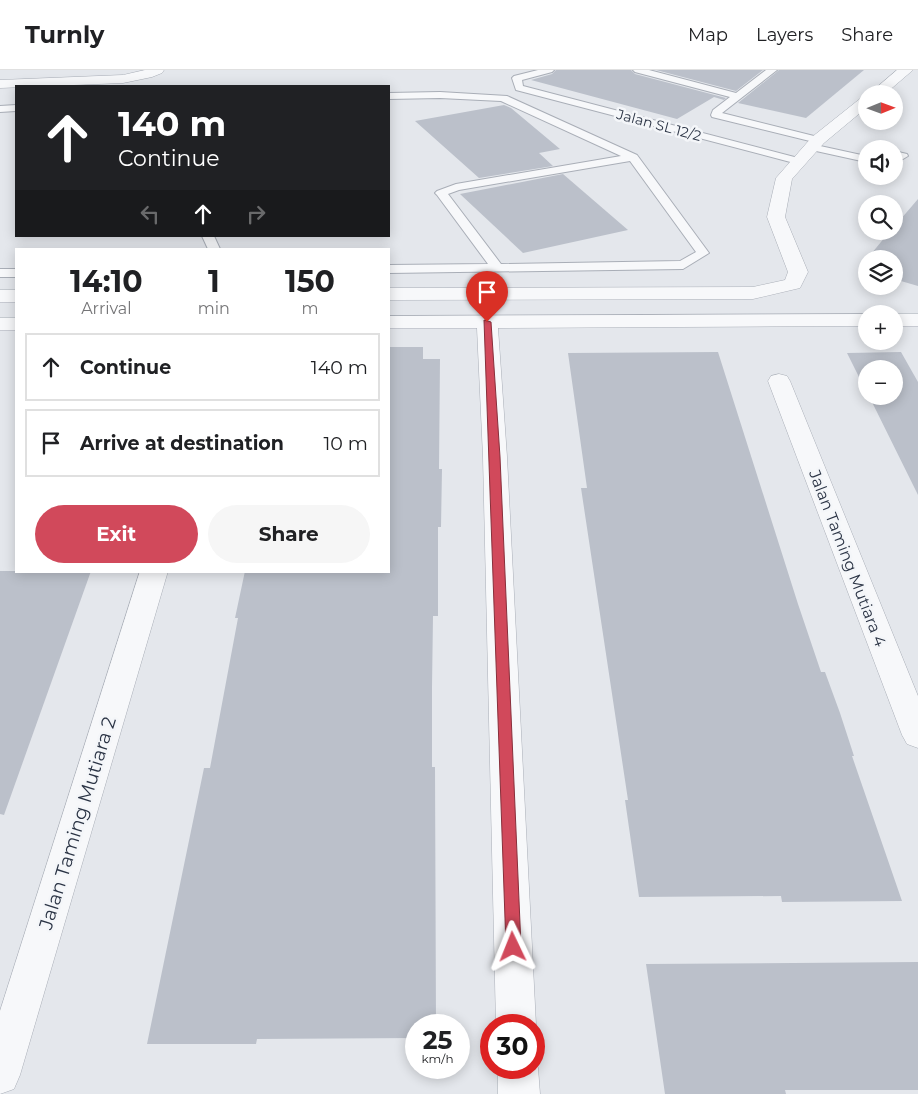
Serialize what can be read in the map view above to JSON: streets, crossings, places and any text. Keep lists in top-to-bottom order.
{
  "streets": {
    "street": ["Jalan Taming Mutiara 4", "Jalan Taming Mutiara 2"],
    "lane": ["Jalan SL 12/2"]
  },
  "north": "right",
  "page": {
    "header": "Turnly",
    "nav": ["Map", "Layers", "Share"],
    "map_buttons": ["+", "−"],
    "turn": ["140 m", "Continue"],
    "eta": [
      "14:10",
      "Arrival",
      "1",
      "min",
      "150",
      "m"
    ],
    "list": [
      {
        "name": "Continue",
        "value": "140 m"
      },
      {
        "name": "Arrive at destination",
        "value": "10 m"
      }
    ],
    "buttons": ["Exit", "Share"],
    "speed": "25 km/h",
    "limit": "30"
  }
}
